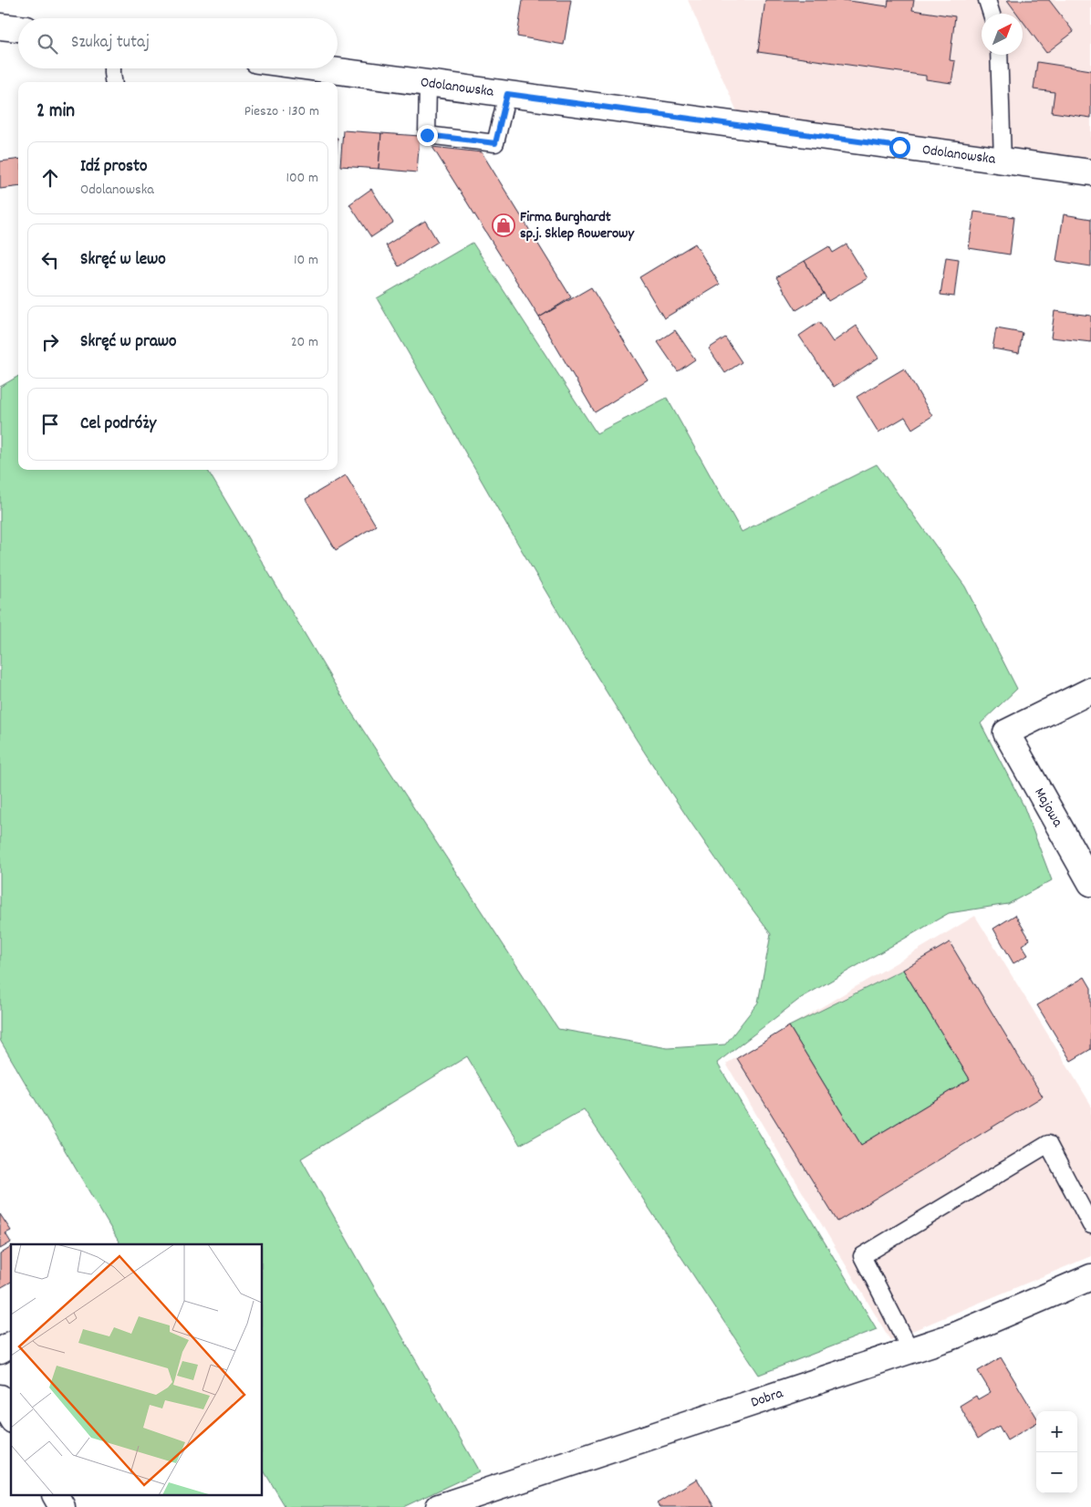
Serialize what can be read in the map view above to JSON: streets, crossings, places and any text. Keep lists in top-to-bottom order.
{
  "streets": {
    "street": ["Odolanowska", "Majowa", "Dobra"]
  },
  "places": {
    "shop": ["Firma Burghardt sp.j. Sklep Rowerowy"]
  },
  "north": "top right",
  "page": {
    "search": "Szukaj tutaj",
    "heading": ["2 min", "Pieszo · 130 m"],
    "list": [
      ["Idź prosto", "Odolanowska", "100 m"],
      ["Skręć w lewo", "10 m"],
      ["Skręć w prawo", "20 m"],
      "Cel podróży"
    ],
    "map_buttons": ["+", "−"]
  }
}
